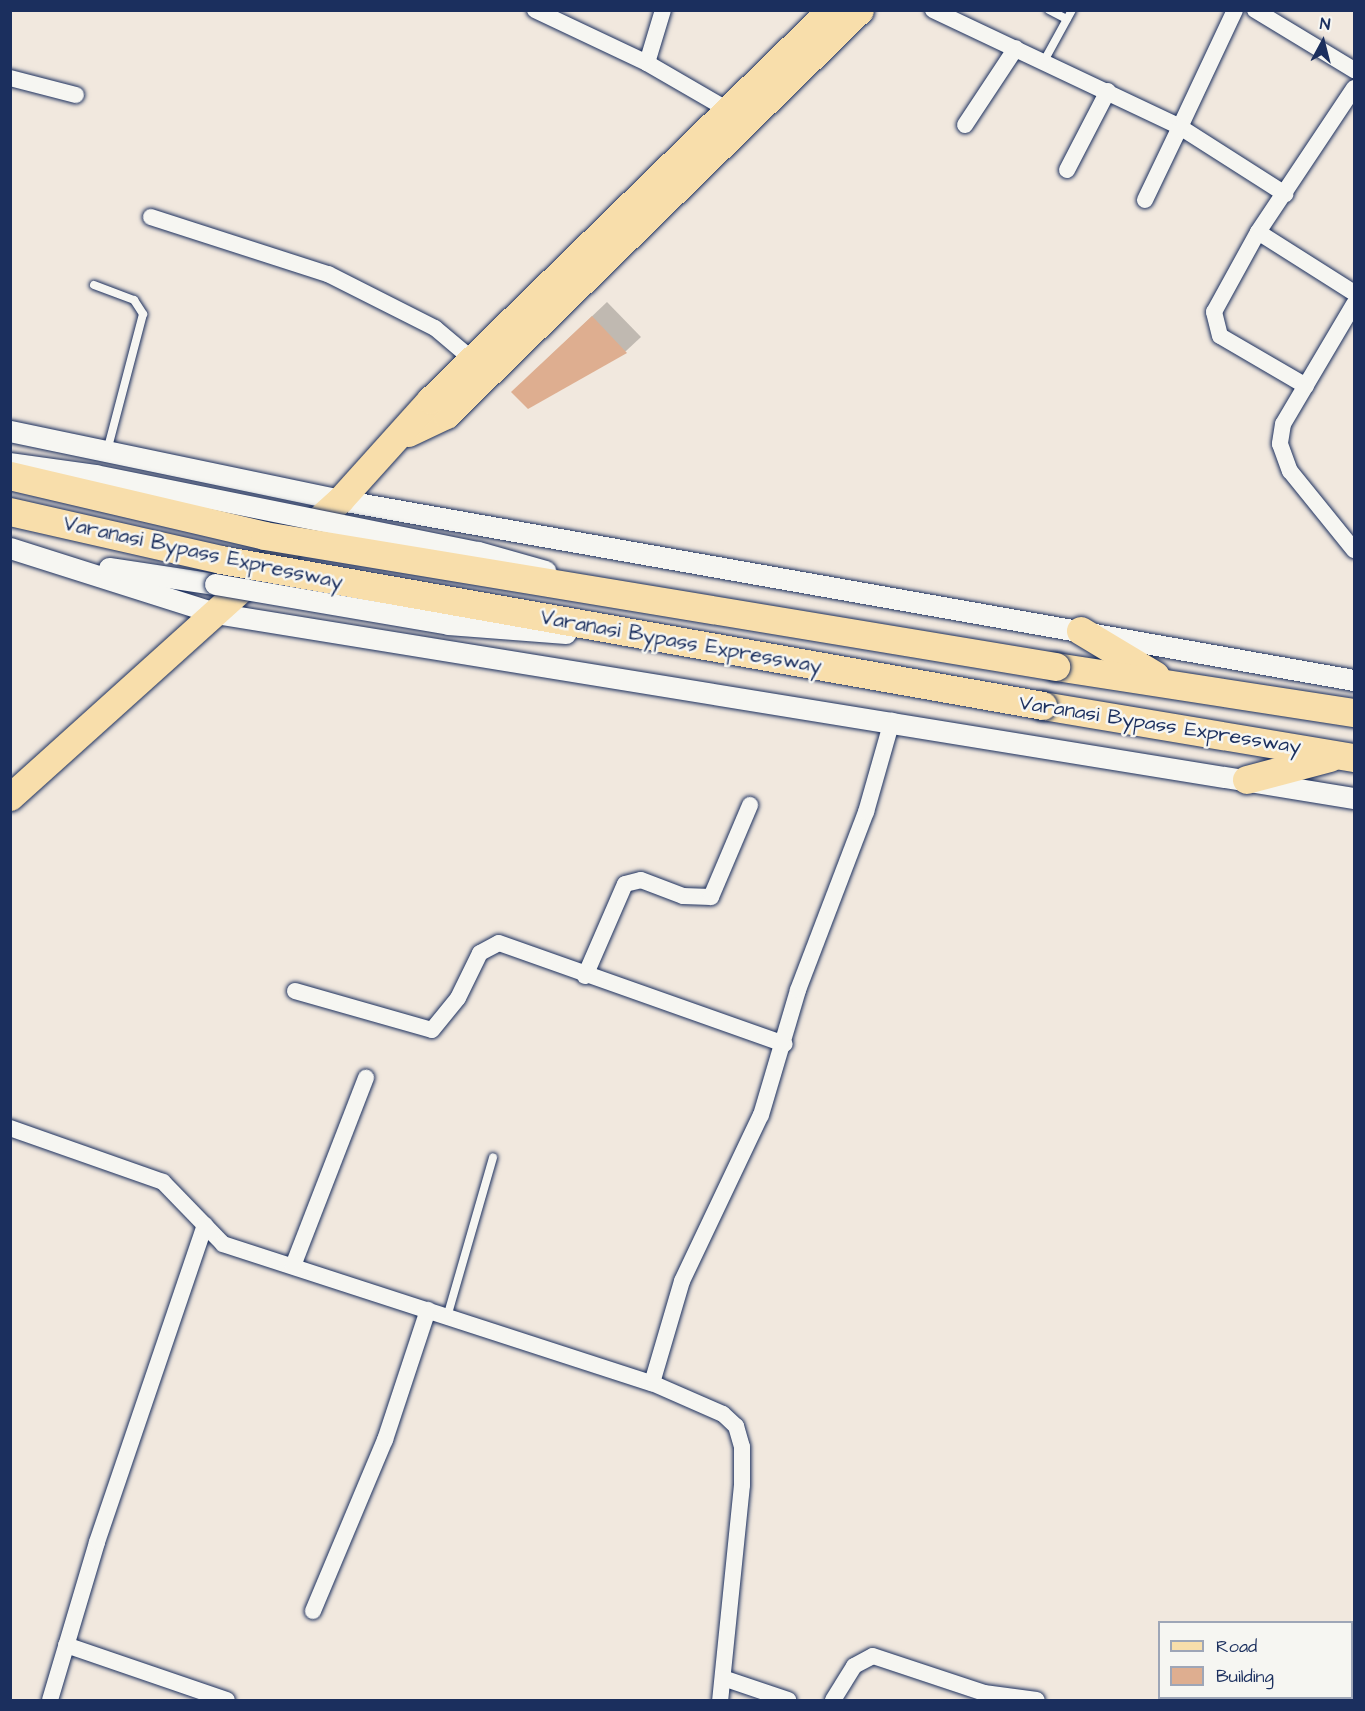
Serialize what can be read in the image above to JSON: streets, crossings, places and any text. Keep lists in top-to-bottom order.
{
  "streets": {
    "highway": ["Varanasi Bypass Expressway"]
  },
  "legend": ["Road", "Building"],
  "north": "top"
}
